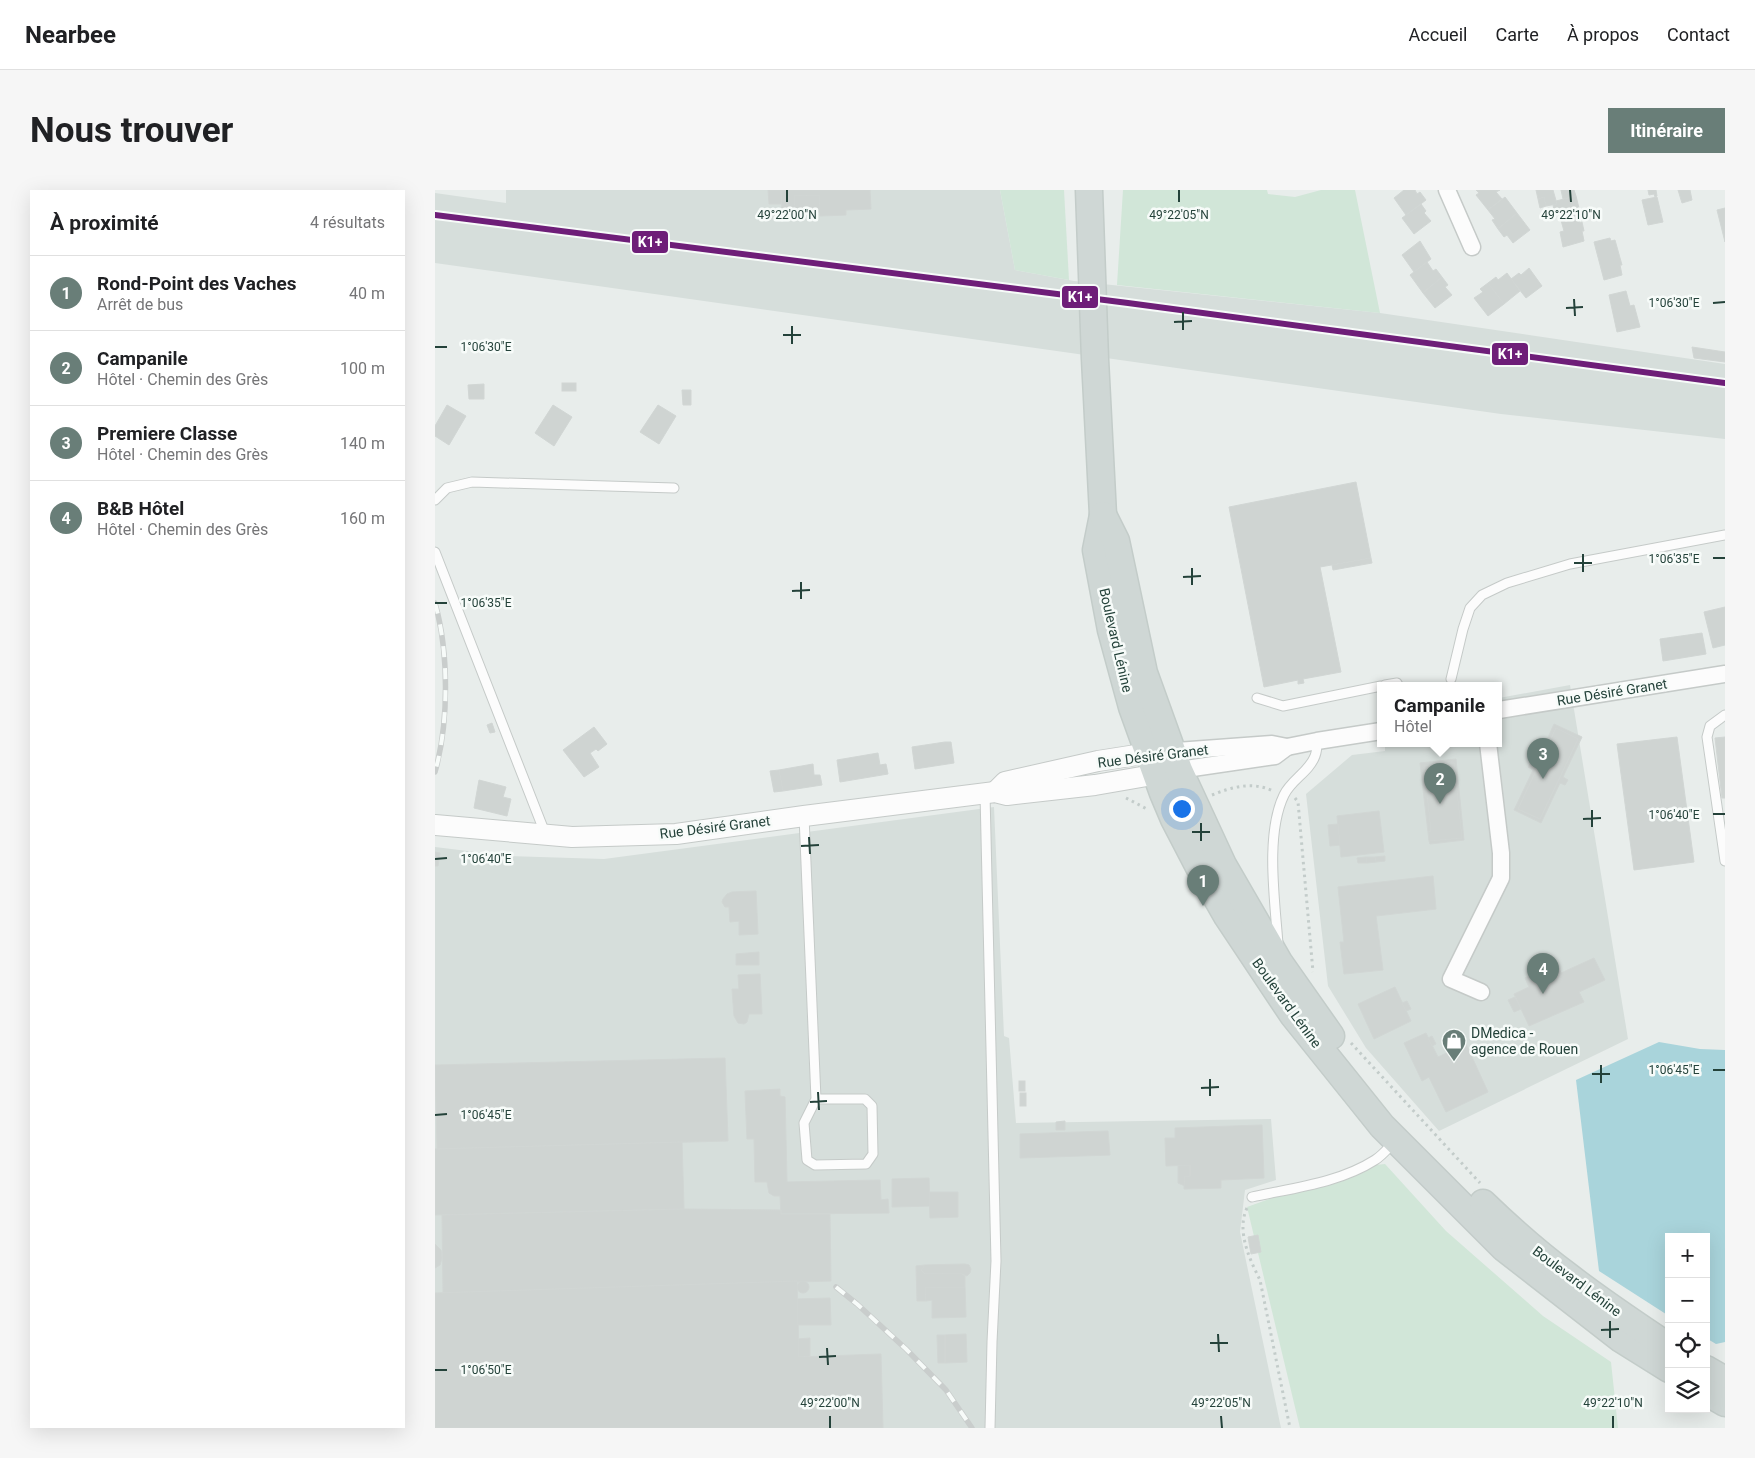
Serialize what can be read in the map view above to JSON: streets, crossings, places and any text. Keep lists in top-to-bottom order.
{
  "streets": {
    "main road": ["Boulevard Lénine"],
    "street": ["Rue Désiré Granet"]
  },
  "crossings": [
    ["Boulevard Lénine", "Rue Désiré Granet"]
  ],
  "places": {
    "shop": ["DMedica - agence de Rouen"]
  },
  "lines": ["transit line K1+"],
  "page": {
    "header": "Nearbee",
    "nav": [
      "Accueil",
      "Carte",
      "À propos",
      "Contact"
    ],
    "buttons": "Itinéraire",
    "title": "Nous trouver",
    "heading": ["À proximité", "4 résultats"],
    "list": [
      {
        "mark": "1",
        "name": "Rond-Point des Vaches",
        "note": "Arrêt de bus",
        "value": "40 m"
      },
      {
        "mark": "2",
        "name": "Campanile",
        "note": "Hôtel · Chemin des Grès",
        "value": "100 m"
      },
      {
        "mark": "3",
        "name": "Premiere Classe",
        "note": "Hôtel · Chemin des Grès",
        "value": "140 m"
      },
      {
        "mark": "4",
        "name": "B&B Hôtel",
        "note": "Hôtel · Chemin des Grès",
        "value": "160 m"
      }
    ],
    "popup": ["Campanile", "Hôtel"],
    "pins": [
      "3",
      "2",
      "1",
      "4"
    ],
    "map_buttons": ["+", "−"]
  },
  "coordinates": [
    "49°22'00\"N",
    "49°22'05\"N",
    "49°22'10\"N",
    "1°06'30\"E",
    "1°06'35\"E",
    "1°06'40\"E",
    "1°06'45\"E",
    "1°06'50\"E"
  ]
}
